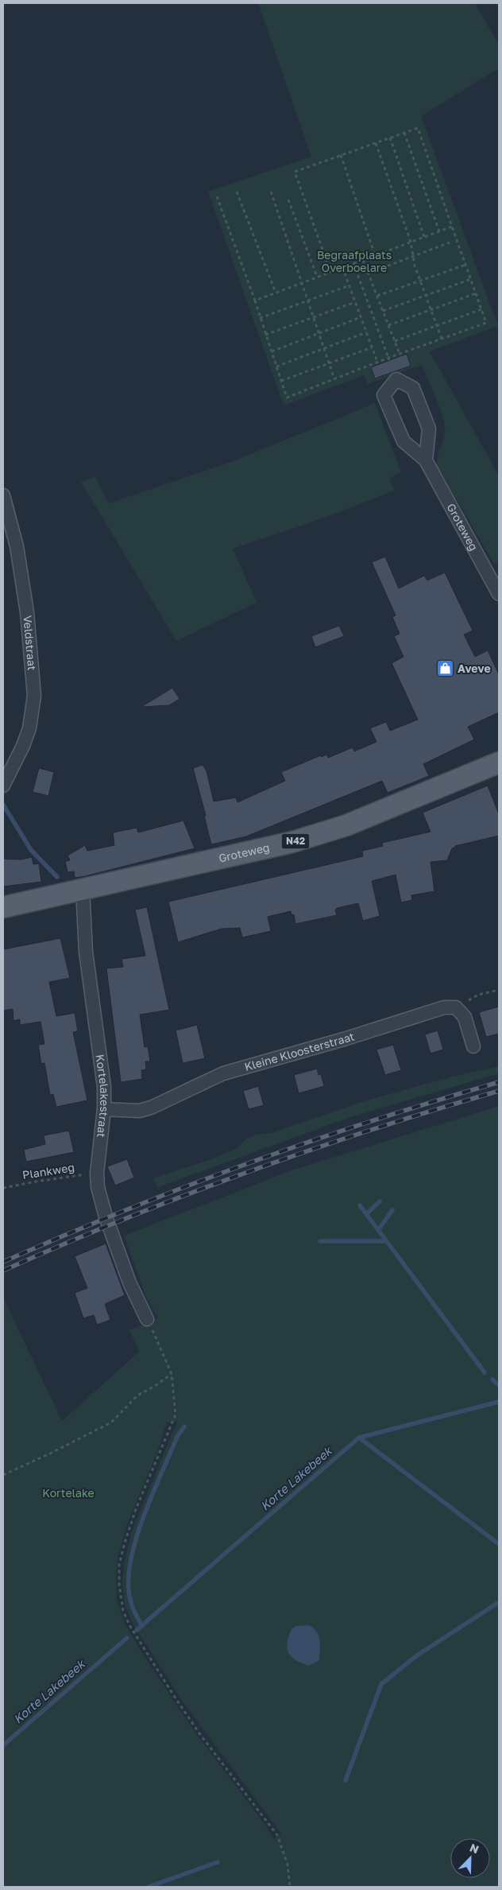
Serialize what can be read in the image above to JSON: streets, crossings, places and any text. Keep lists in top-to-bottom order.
{
  "streets": {
    "main road": ["Groteweg", "N42"],
    "street": ["Veldstraat", "Kleine Kloosterstraat", "Kortelakestraat"],
    "path": ["Plankweg"]
  },
  "crossings": [
    ["Groteweg", "Kortelakestraat"],
    ["Kleine Kloosterstraat", "Kortelakestraat"],
    ["Kortelakestraat", "Plankweg"]
  ],
  "water": ["Korte Lakebeek"],
  "parks": ["Begraafplaats Overboelare", "Kortelake"],
  "places": {
    "shop": ["Aveve"]
  },
  "north": "top right"
}
